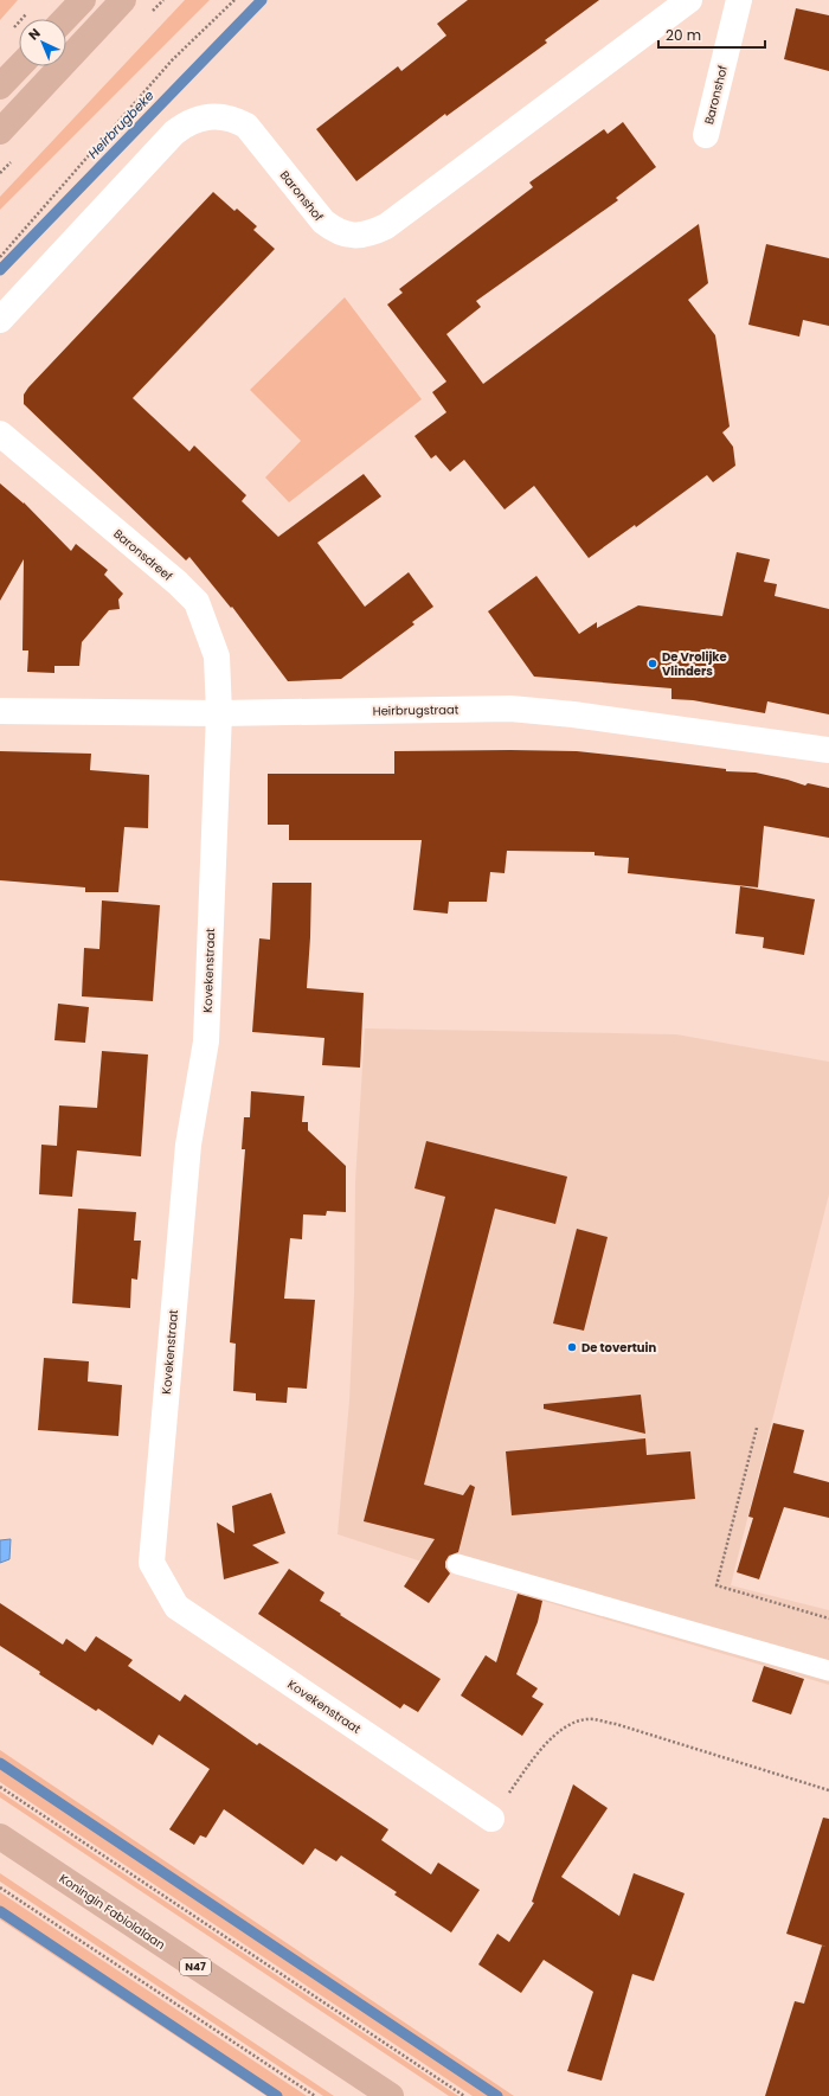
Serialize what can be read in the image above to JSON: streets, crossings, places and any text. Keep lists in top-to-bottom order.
{
  "streets": {
    "main road": ["Koningin Fabiolalaan", "N47"],
    "street": [
      "Baronshof",
      "Baronsdreef",
      "Heirbrugstraat",
      "Kovekenstraat"
    ]
  },
  "crossings": [
    ["Baronsdreef", "Heirbrugstraat"],
    ["Baronsdreef", "Kovekenstraat"],
    ["Heirbrugstraat", "Kovekenstraat"]
  ],
  "water": ["Heirbrugbeke"],
  "places": ["De Vrolijke Vlinders", "De tovertuin"],
  "scale_bar": "20 m",
  "north": "top left"
}
